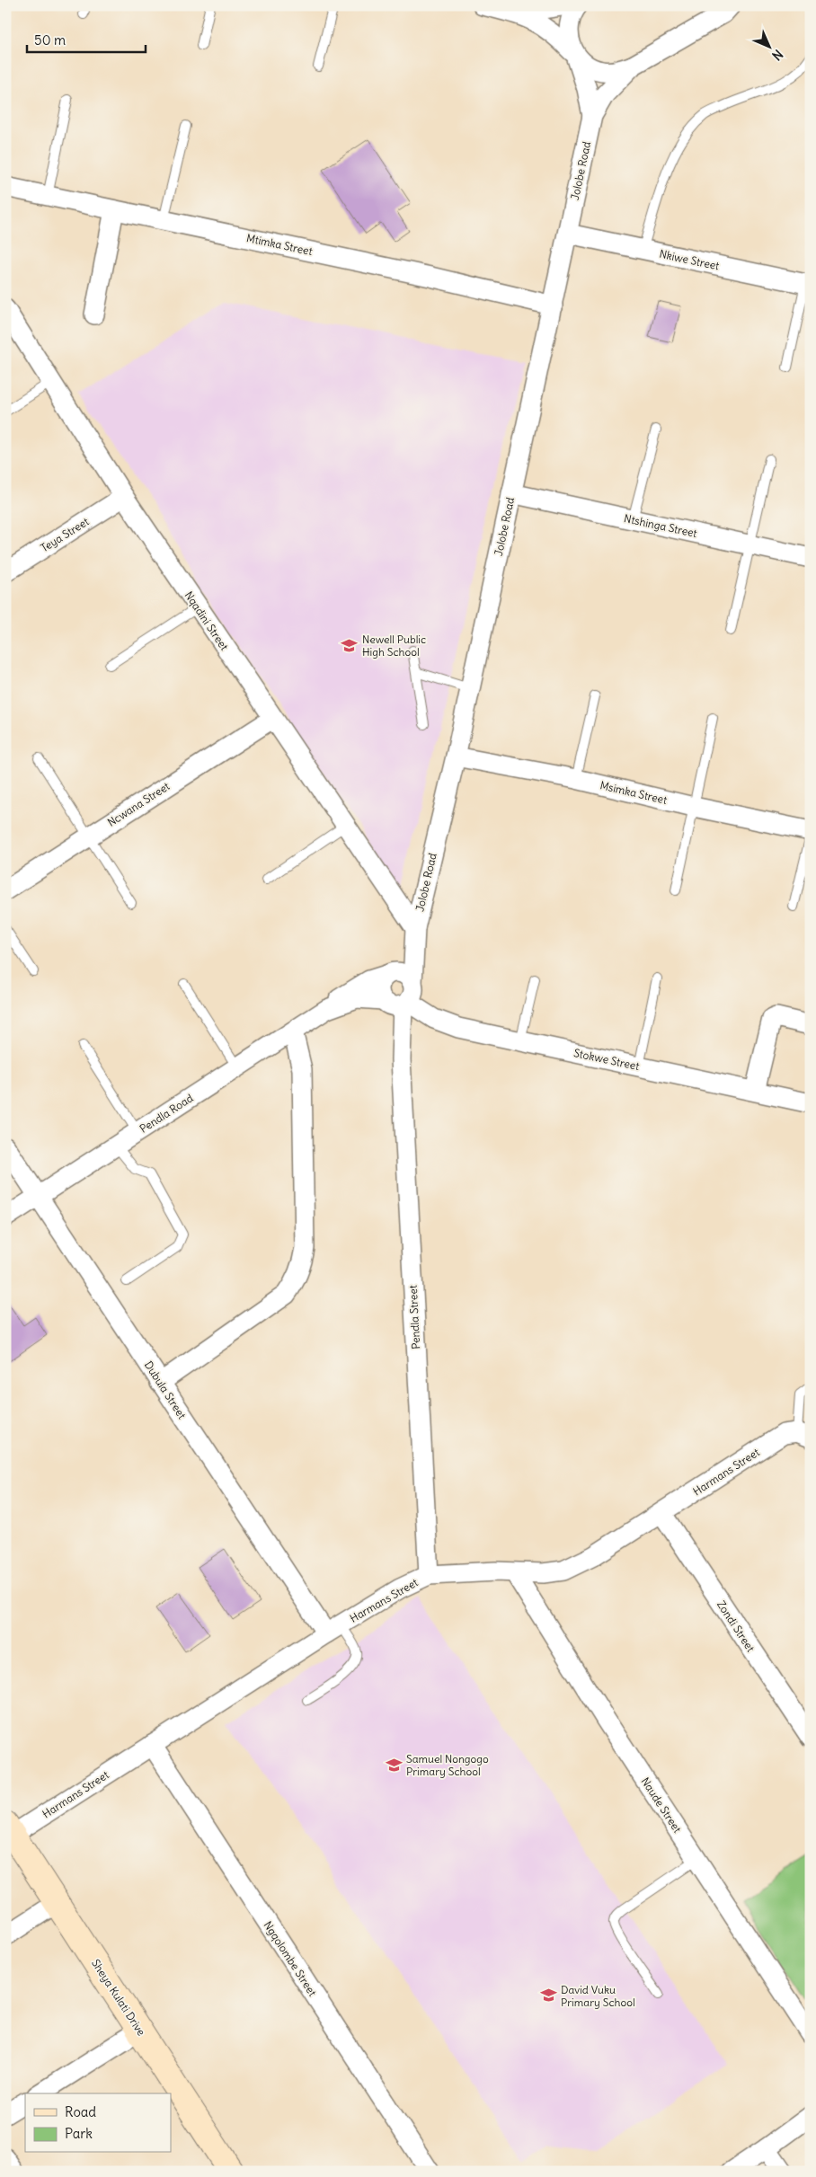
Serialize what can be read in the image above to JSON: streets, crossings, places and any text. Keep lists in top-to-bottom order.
{
  "streets": {
    "street": [
      "Jolobe Road",
      "Mtimka Street",
      "Nkiwe Street",
      "Ntshinga Street",
      "Teya Street",
      "Nqadini Street",
      "Msimka Street",
      "Ncwana Street",
      "Stokwe Street",
      "Pendla Road",
      "Pendla Street",
      "Dubula Street",
      "Harmans Street",
      "Zondi Street",
      "Naude Street",
      "Ngqolombe Street",
      "Sheya Kulati Drive"
    ]
  },
  "crossings": [
    ["Jolobe Road", "Mtimka Street"],
    ["Jolobe Road", "Nkiwe Street"],
    ["Jolobe Road", "Ntshinga Street"],
    ["Jolobe Road", "Nqadini Street"],
    ["Jolobe Road", "Msimka Street"],
    ["Jolobe Road", "Stokwe Street"],
    ["Jolobe Road", "Pendla Road"],
    ["Jolobe Road", "Pendla Street"],
    ["Teya Street", "Nqadini Street"],
    ["Nqadini Street", "Ncwana Street"],
    ["Stokwe Street", "Pendla Road"],
    ["Stokwe Street", "Pendla Street"],
    ["Pendla Road", "Pendla Street"],
    ["Pendla Road", "Dubula Street"],
    ["Pendla Street", "Harmans Street"],
    ["Dubula Street", "Harmans Street"],
    ["Harmans Street", "Zondi Street"],
    ["Harmans Street", "Naude Street"],
    ["Harmans Street", "Ngqolombe Street"],
    ["Harmans Street", "Sheya Kulati Drive"]
  ],
  "places": {
    "school or university": ["Newell Public High School", "Samuel Nongogo Primary School", "David Vuku Primary School"]
  },
  "legend": ["Road", "Park"],
  "scale_bar": "50 m",
  "north": "bottom right"
}
